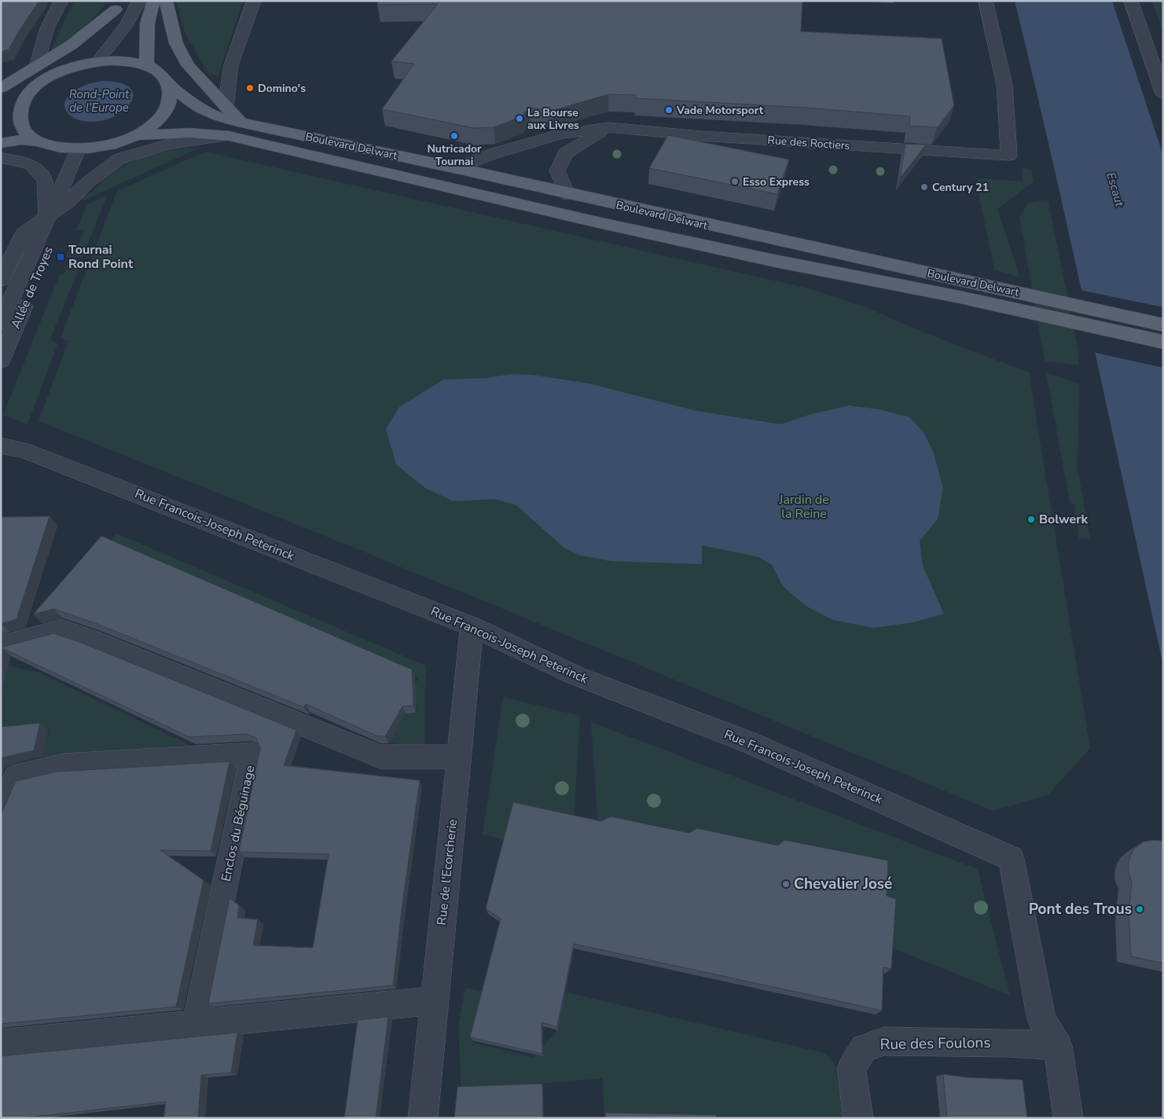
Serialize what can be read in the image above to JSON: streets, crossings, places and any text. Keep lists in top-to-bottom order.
{
  "streets": {
    "main road": ["Boulevard Delwart"],
    "street": [
      "Rue des Roctiers",
      "Allée de Troyes",
      "Rue Francois-Joseph Peterinck",
      "Enclos du Béguinage",
      "Rue de l'Ecorcherie",
      "Rue des Foulons"
    ]
  },
  "crossings": [
    ["Rue des Roctiers", "Boulevard Delwart"],
    ["Boulevard Delwart", "Allée de Troyes"],
    ["Rue Francois-Joseph Peterinck", "Rue de l'Ecorcherie"],
    ["Rue Francois-Joseph Peterinck", "Rue des Foulons"]
  ],
  "water": ["Rond-Point de l'Europe", "Escaut"],
  "parks": ["Jardin de la Reine"],
  "places": {
    "other": [
      "Domino's",
      "Vade Motorsport",
      "La Bourse aux Livres",
      "Nutricador Tournai",
      "Esso Express",
      "Century 21",
      "Bolwerk",
      "Chevalier José",
      "Pont des Trous"
    ],
    "transit": ["Tournai Rond Point"]
  }
}
